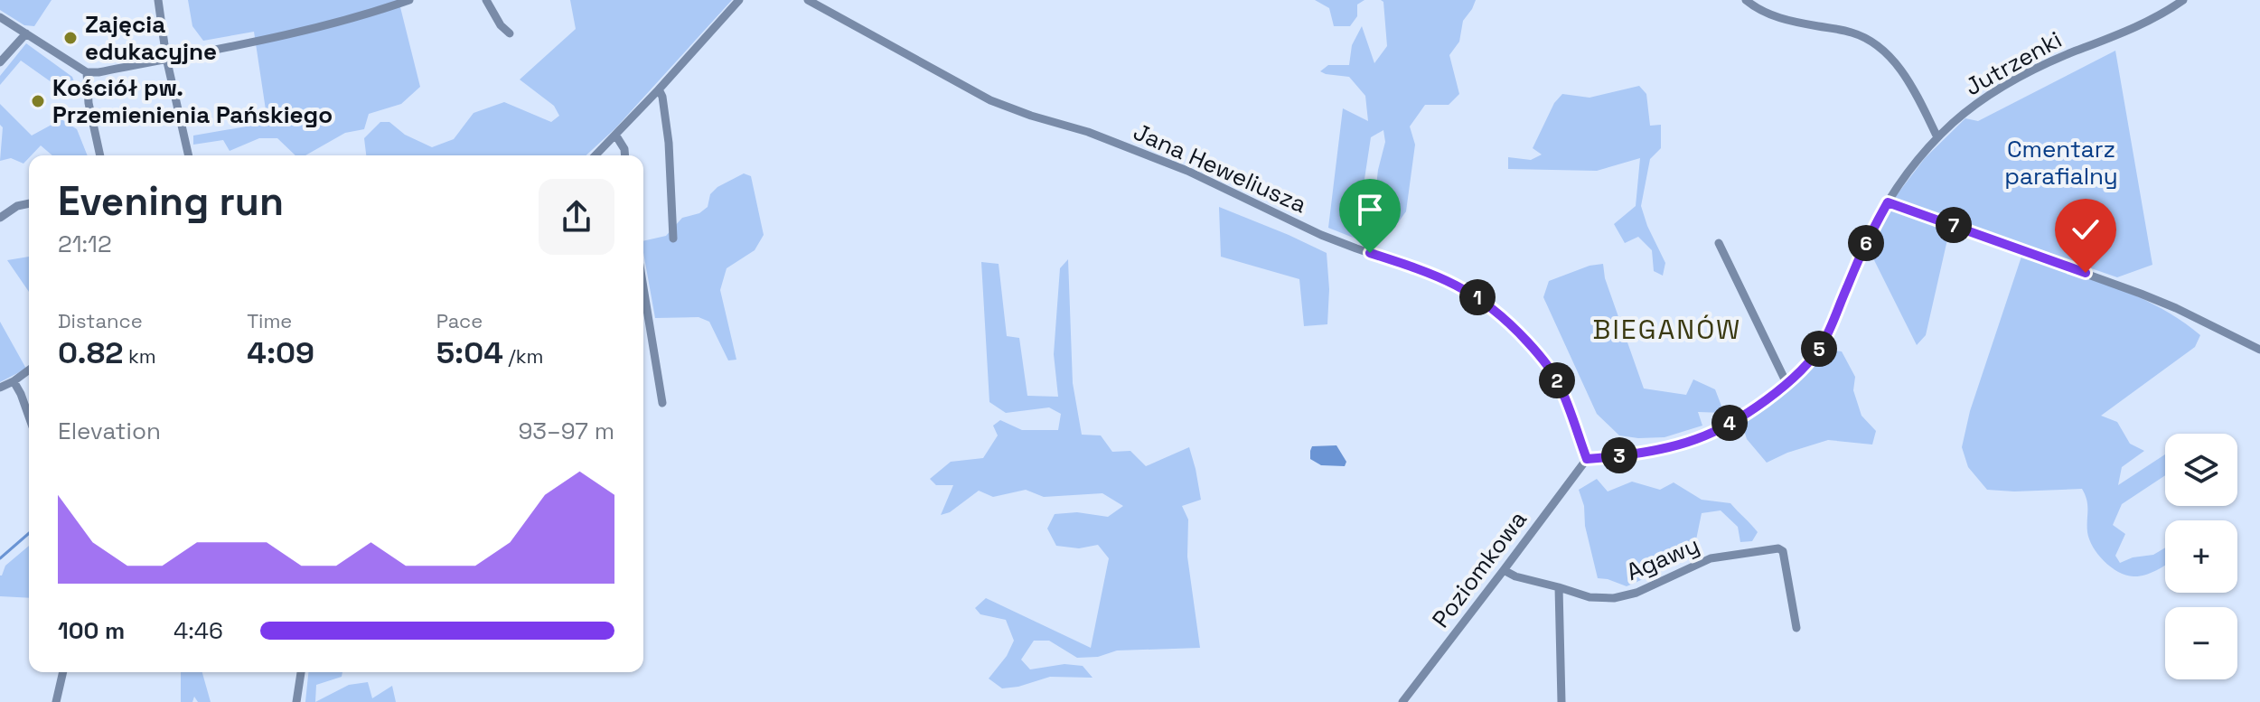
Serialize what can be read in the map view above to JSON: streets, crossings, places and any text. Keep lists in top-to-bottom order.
{
  "streets": {
    "street": [
      "Jutrzenki",
      "Jana Heweliusza",
      "Agawy",
      "Poziomkowa"
    ]
  },
  "crossings": [
    ["Jutrzenki", "Jana Heweliusza"],
    ["Jutrzenki", "Poziomkowa"],
    ["Jana Heweliusza", "Poziomkowa"],
    ["Agawy", "Poziomkowa"]
  ],
  "districts": ["BIEGANÓW"],
  "parks": ["Cmentarz parafialny"],
  "places": ["Zajęcia edukacyjne", "Kościół pw. Przemienienia Pańskiego"],
  "page": {
    "heading": ["Evening run", "21:12"],
    "pins": [
      "7",
      "6",
      "1",
      "5",
      "2",
      "4",
      "3"
    ],
    "stats": [
      ["Distance", "0.82 km"],
      ["Time", "4:09"],
      ["Pace", "5:04 /km"]
    ],
    "chart": ["Elevation", "93–97 m"],
    "map_buttons": ["+", "−"],
    "list": [
      {
        "name": "100 m",
        "note": "4:46"
      }
    ]
  }
}
